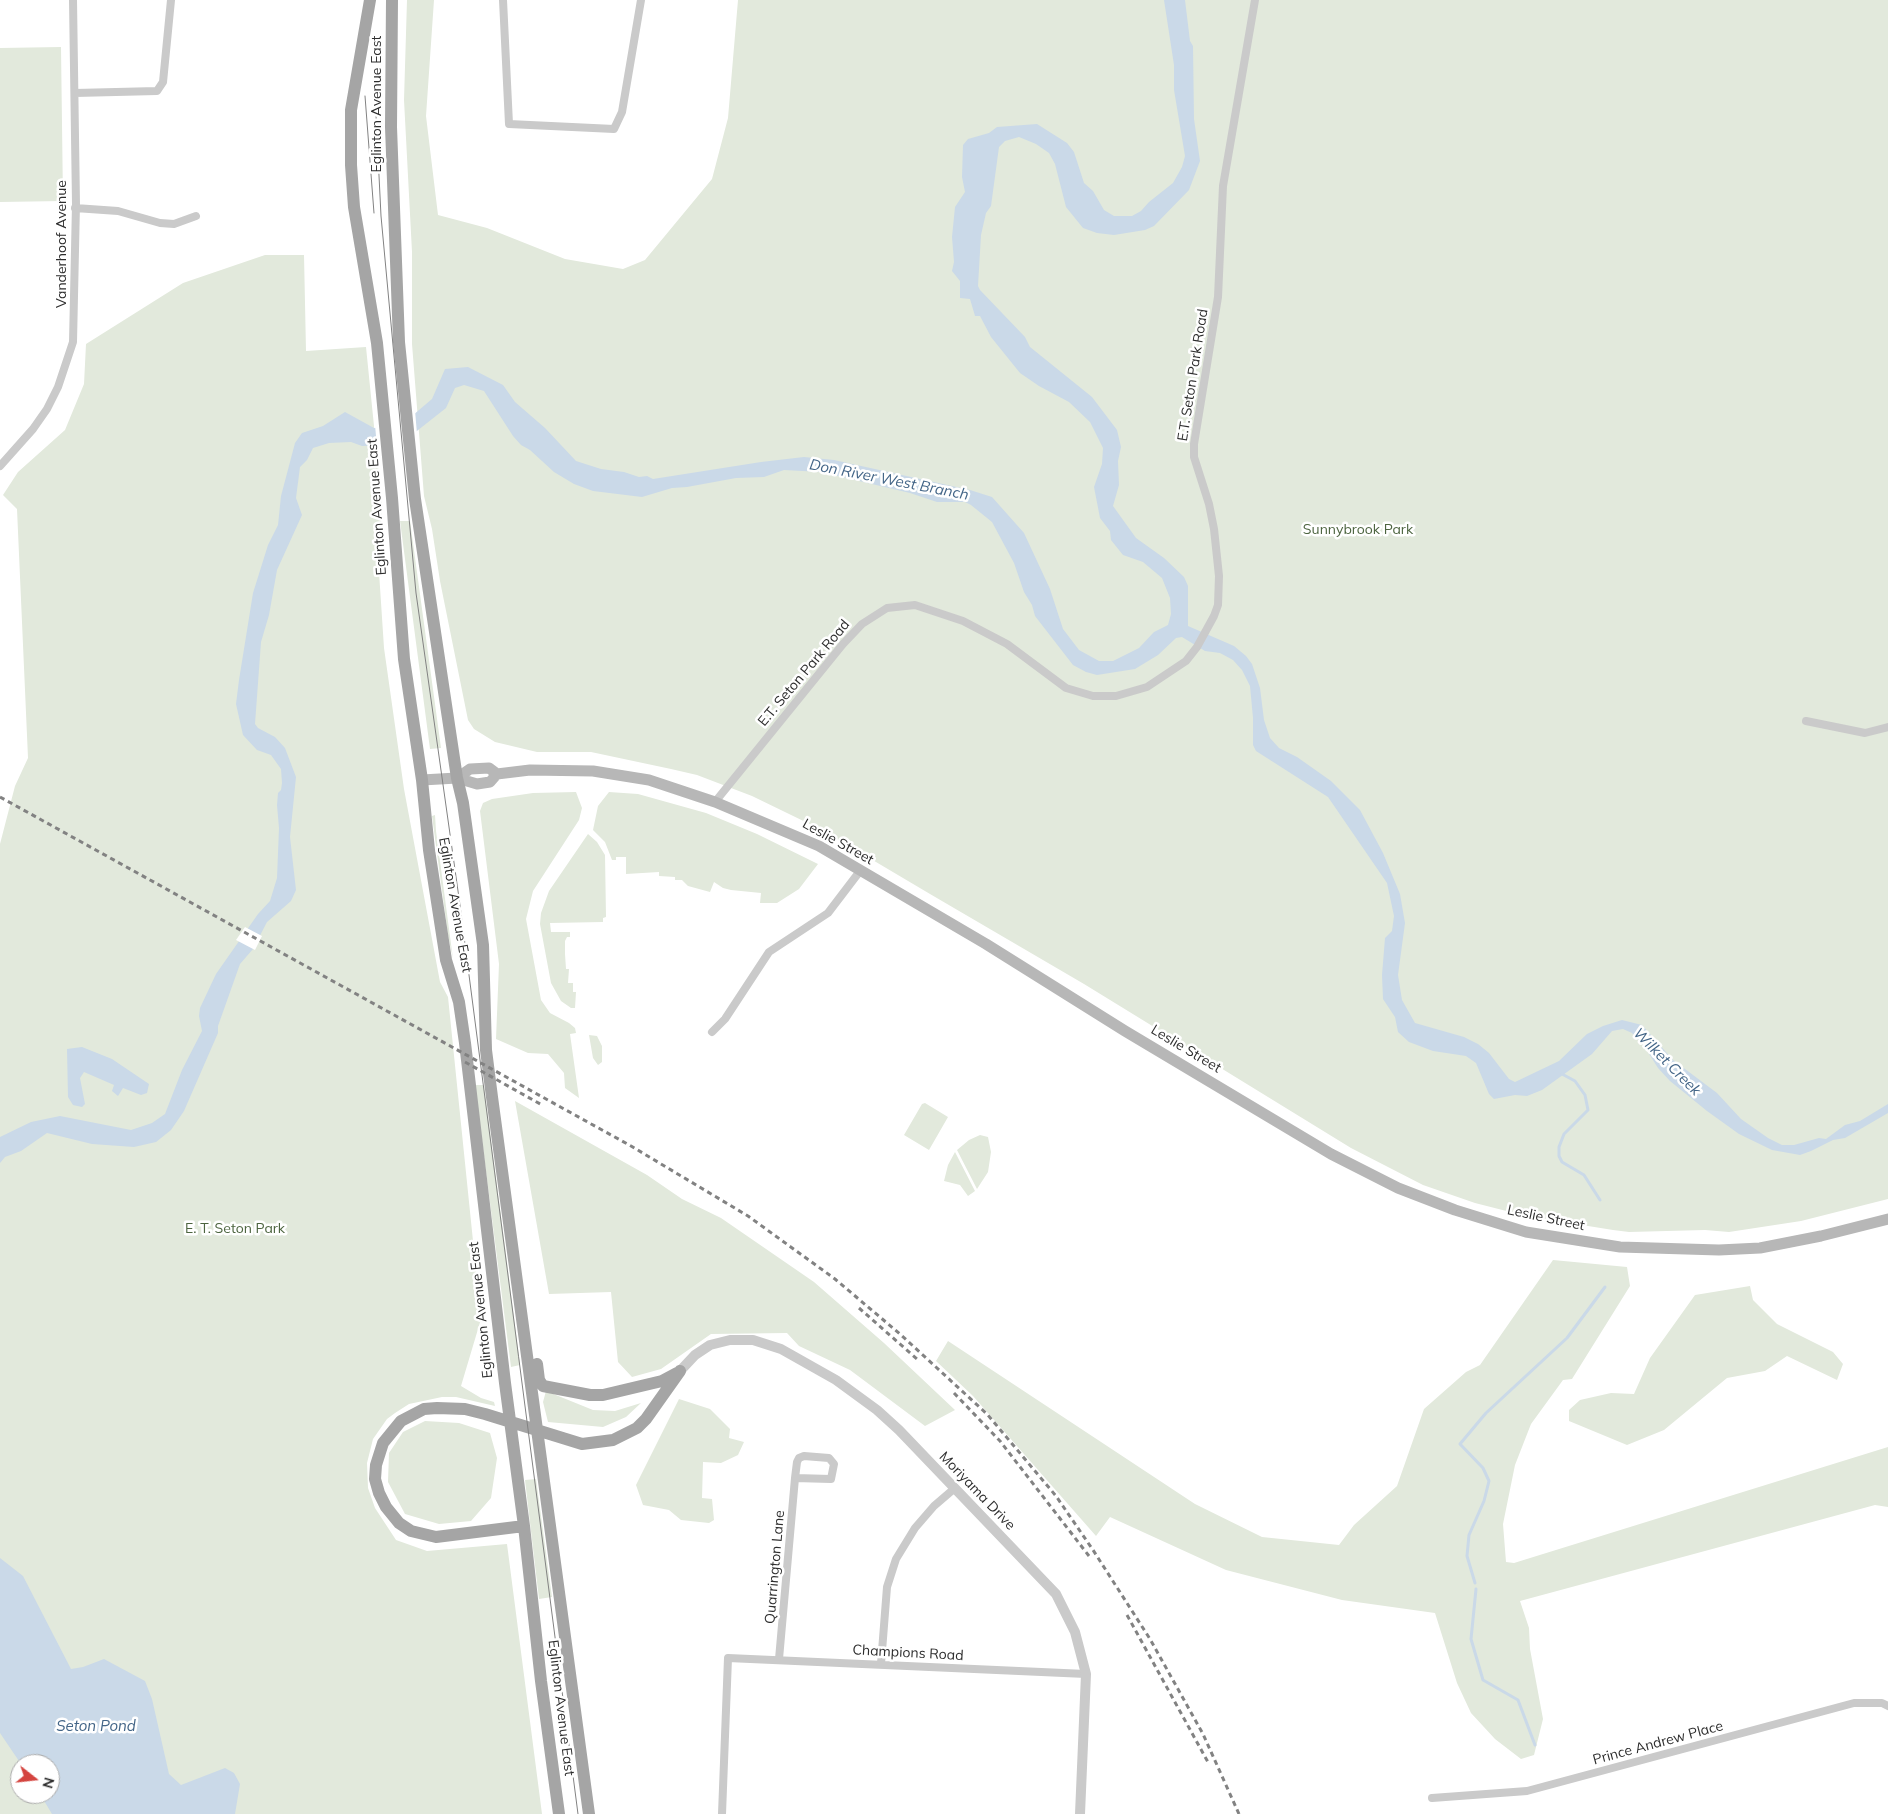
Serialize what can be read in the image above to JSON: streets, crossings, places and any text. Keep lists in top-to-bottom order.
{
  "streets": {
    "main road": ["Eglinton Avenue East", "Leslie Street"],
    "street": [
      "Vanderhoof Avenue",
      "E.T. Seton Park Road",
      "Moriyama Drive",
      "Quarrington Lane",
      "Champions Road",
      "Prince Andrew Place"
    ]
  },
  "crossings": [
    ["Eglinton Avenue East", "Leslie Street"],
    ["E.T. Seton Park Road", "Leslie Street"],
    ["Moriyama Drive", "Champions Road"],
    ["Quarrington Lane", "Champions Road"]
  ],
  "water": ["Don River West Branch", "Wilket Creek", "Seton Pond"],
  "parks": ["Sunnybrook Park", "E. T. Seton Park"],
  "north": "right"
}
